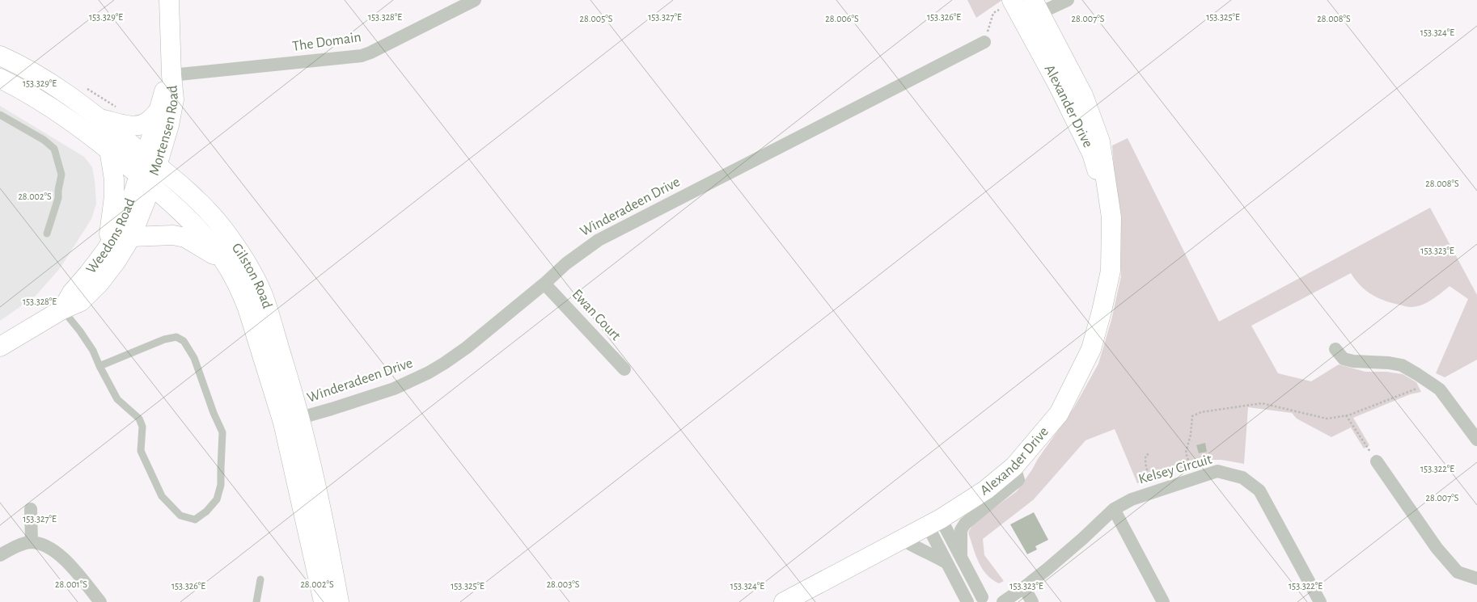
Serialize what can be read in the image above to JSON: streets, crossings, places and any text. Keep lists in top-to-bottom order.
{
  "streets": {
    "main road": [
      "Alexander Drive",
      "Mortensen Road",
      "Weedons Road",
      "Gilston Road"
    ],
    "street": [
      "The Domain",
      "Winderadeen Drive",
      "Ewan Court",
      "Kelsey Circuit"
    ]
  },
  "crossings": [
    ["The Domain", "Mortensen Road"],
    ["Mortensen Road", "Weedons Road"],
    ["Mortensen Road", "Gilston Road"],
    ["Winderadeen Drive", "Gilston Road"],
    ["Winderadeen Drive", "Ewan Court"],
    ["Weedons Road", "Gilston Road"]
  ],
  "coordinates": [
    "153.329°E",
    "153.328°E",
    "153.327°E",
    "153.326°E",
    "153.325°E",
    "28.005°S",
    "28.006°S",
    "28.007°S",
    "28.008°S",
    "153.324°E",
    "28.002°S",
    "153.323°E",
    "153.322°E",
    "28.001°S",
    "28.003°S"
  ]
}
